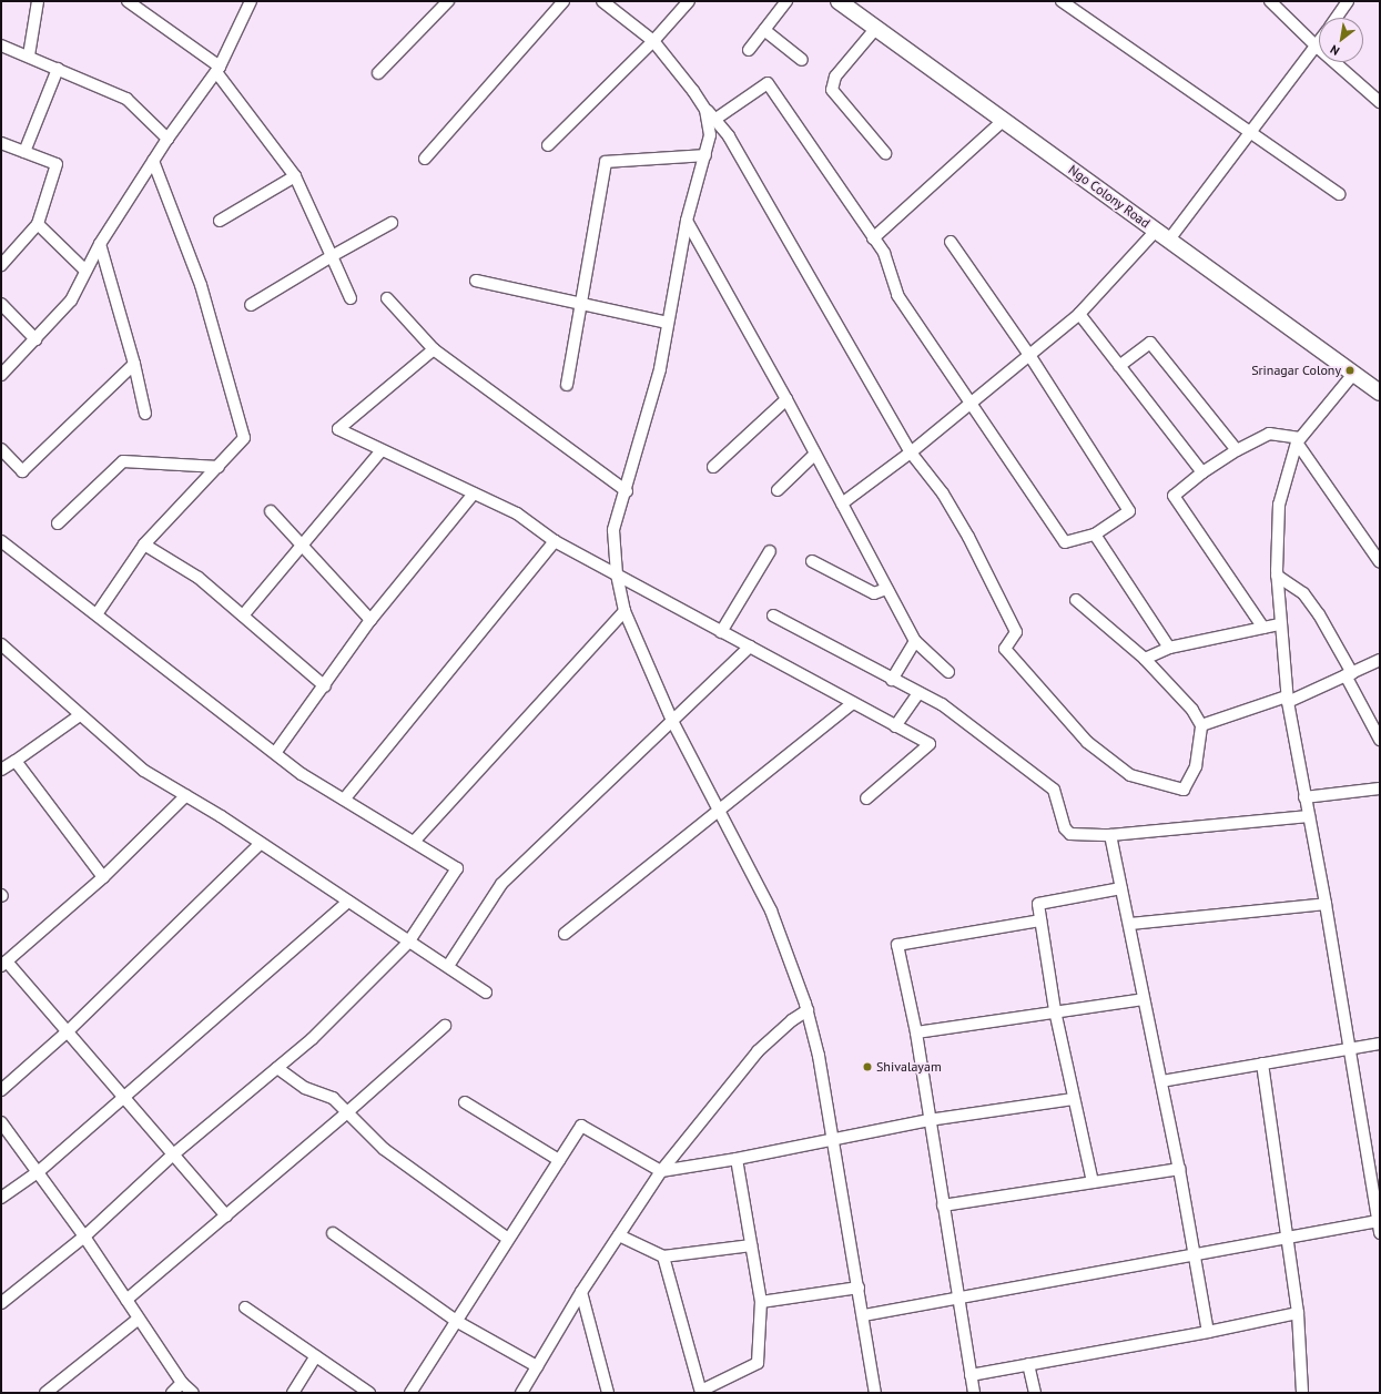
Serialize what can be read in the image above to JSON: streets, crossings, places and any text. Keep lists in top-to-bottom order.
{
  "streets": {
    "street": ["Ngo Colony Road"]
  },
  "places": ["Srinagar Colony", "Shivalayam"],
  "north": "bottom left"
}
